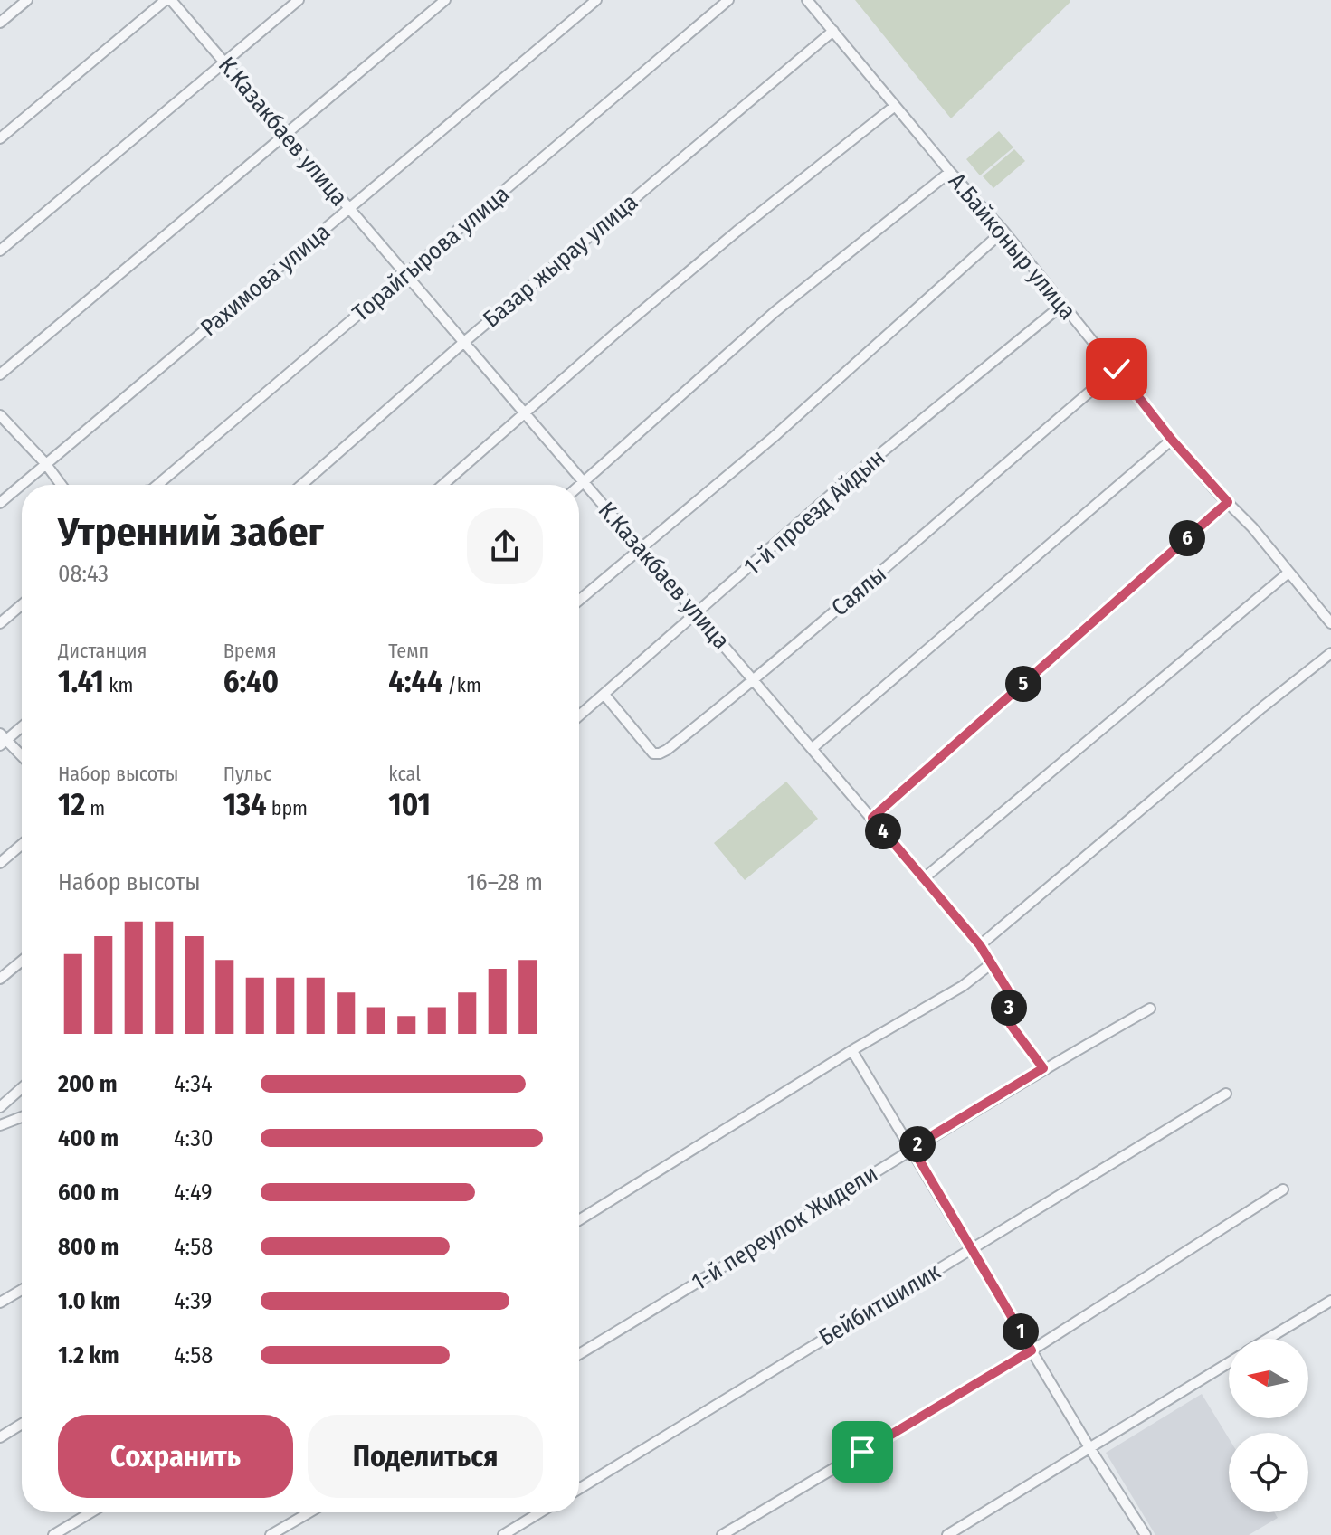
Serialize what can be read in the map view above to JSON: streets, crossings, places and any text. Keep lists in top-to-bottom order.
{
  "streets": {
    "street": [
      "К.Казакбаев улица",
      "А.Байконыр улица",
      "Торайгырова улица",
      "Базар жырау улица",
      "Рахимова улица",
      "1-й проезд Айдын",
      "Саялы",
      "1-й переулок Жидели",
      "Бейбитшилик"
    ]
  },
  "crossings": [
    ["К.Казакбаев улица", "Торайгырова улица"],
    ["К.Казакбаев улица", "Базар жырау улица"],
    ["К.Казакбаев улица", "Рахимова улица"],
    ["К.Казакбаев улица", "1-й проезд Айдын"],
    ["К.Казакбаев улица", "Саялы"],
    ["К.Казакбаев улица", "1-й переулок Жидели"],
    ["А.Байконыр улица", "Базар жырау улица"],
    ["А.Байконыр улица", "1-й проезд Айдын"],
    ["А.Байконыр улица", "Саялы"],
    ["1-й проезд Айдын", "Саялы"]
  ],
  "north": "left",
  "page": {
    "heading": ["Утренний забег", "08:43"],
    "pins": [
      "6",
      "5",
      "4",
      "3",
      "2",
      "1"
    ],
    "stats": [
      ["Дистанция", "1.41 km"],
      ["Время", "6:40"],
      ["Темп", "4:44 /km"],
      ["Набор высоты", "12 m"],
      ["Пульс", "134 bpm"],
      ["kcal", "101"]
    ],
    "chart": ["Набор высоты", "16–28 m"],
    "list": [
      {
        "name": "200 m",
        "note": "4:34"
      },
      {
        "name": "400 m",
        "note": "4:30"
      },
      {
        "name": "600 m",
        "note": "4:49"
      },
      {
        "name": "800 m",
        "note": "4:58"
      },
      {
        "name": "1.0 km",
        "note": "4:39"
      },
      {
        "name": "1.2 km",
        "note": "4:58"
      }
    ],
    "buttons": ["Сохранить", "Поделиться"]
  }
}
